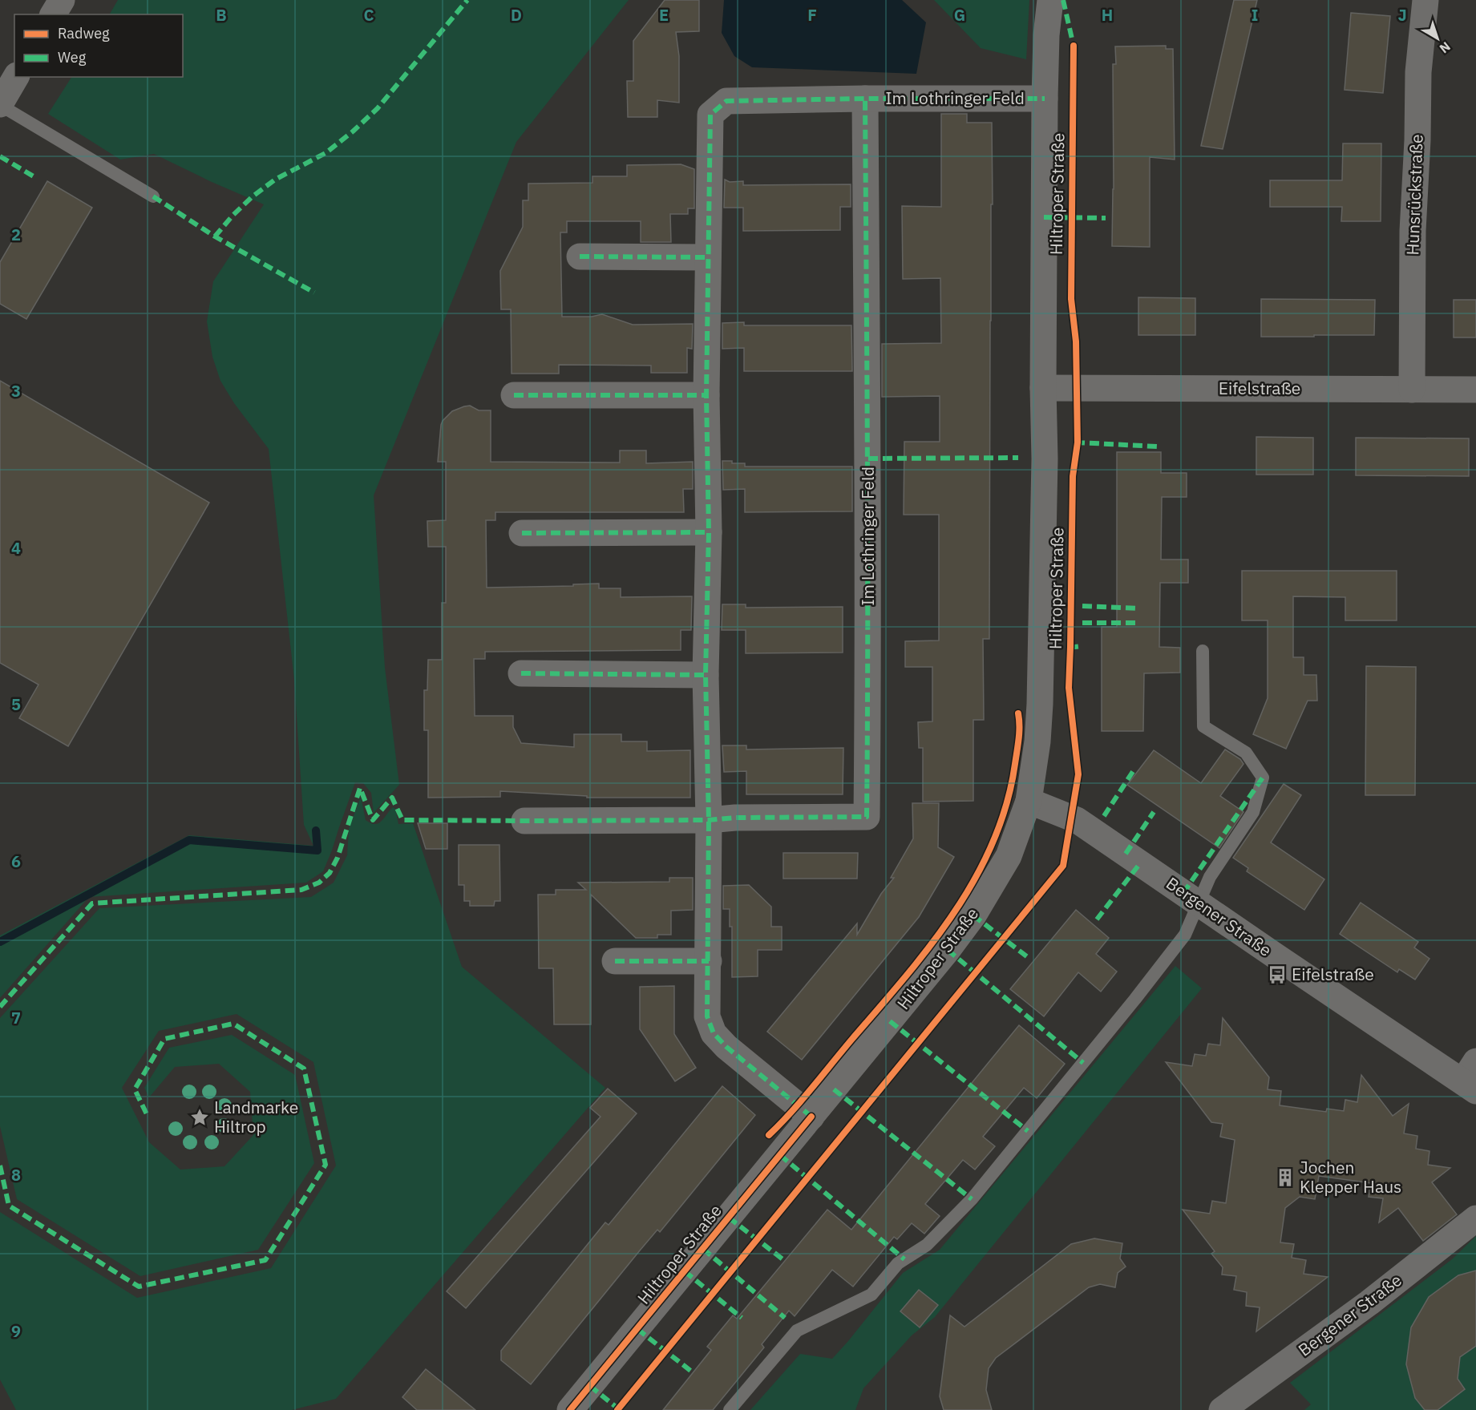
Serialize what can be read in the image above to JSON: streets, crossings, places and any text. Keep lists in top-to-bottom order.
{
  "streets": {
    "street": [
      "Im Lothringer Feld",
      "Hiltroper Straße",
      "Hunsrückstraße",
      "Eifelstraße",
      "Bergener Straße"
    ]
  },
  "crossings": [
    ["Im Lothringer Feld", "Hiltroper Straße"],
    ["Hiltroper Straße", "Eifelstraße"],
    ["Hiltroper Straße", "Bergener Straße"],
    ["Hunsrückstraße", "Eifelstraße"]
  ],
  "places": {
    "bus stop": ["Eifelstraße"],
    "place": ["Landmarke Hiltrop"],
    "building": ["Jochen Klepper Haus"]
  },
  "legend": ["Radweg", "Weg"],
  "north": "bottom right",
  "grid": {
    "columns": [
      "B",
      "C",
      "D",
      "E",
      "F",
      "G",
      "H",
      "I",
      "J"
    ],
    "rows": [
      "2",
      "3",
      "4",
      "5",
      "6",
      "7",
      "8",
      "9"
    ]
  }
}
